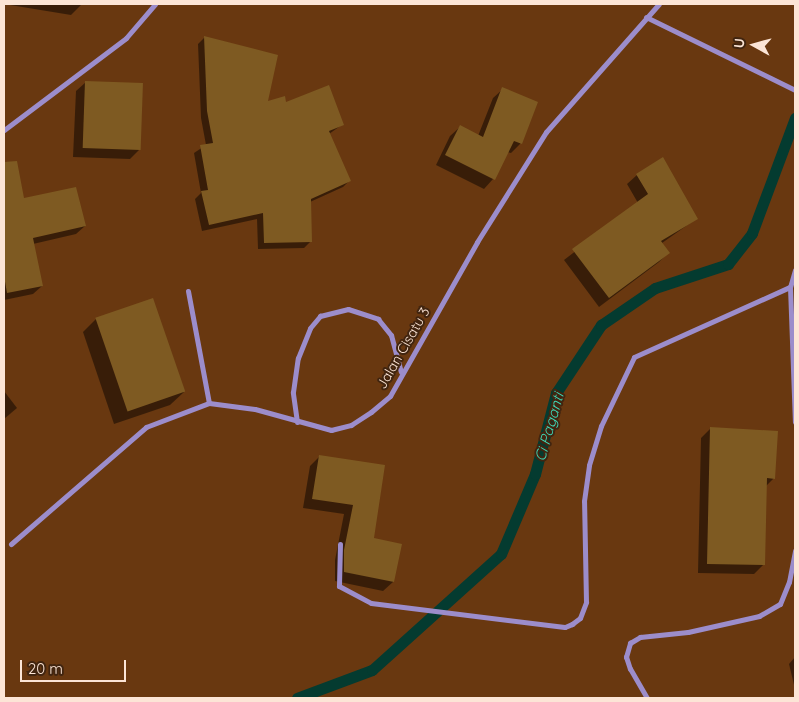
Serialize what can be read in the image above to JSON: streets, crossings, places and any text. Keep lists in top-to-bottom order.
{
  "streets": {
    "street": ["Jalan Cisatu 3"]
  },
  "water": ["Ci Paganti"],
  "scale_bar": "20 m",
  "north": "left"
}
